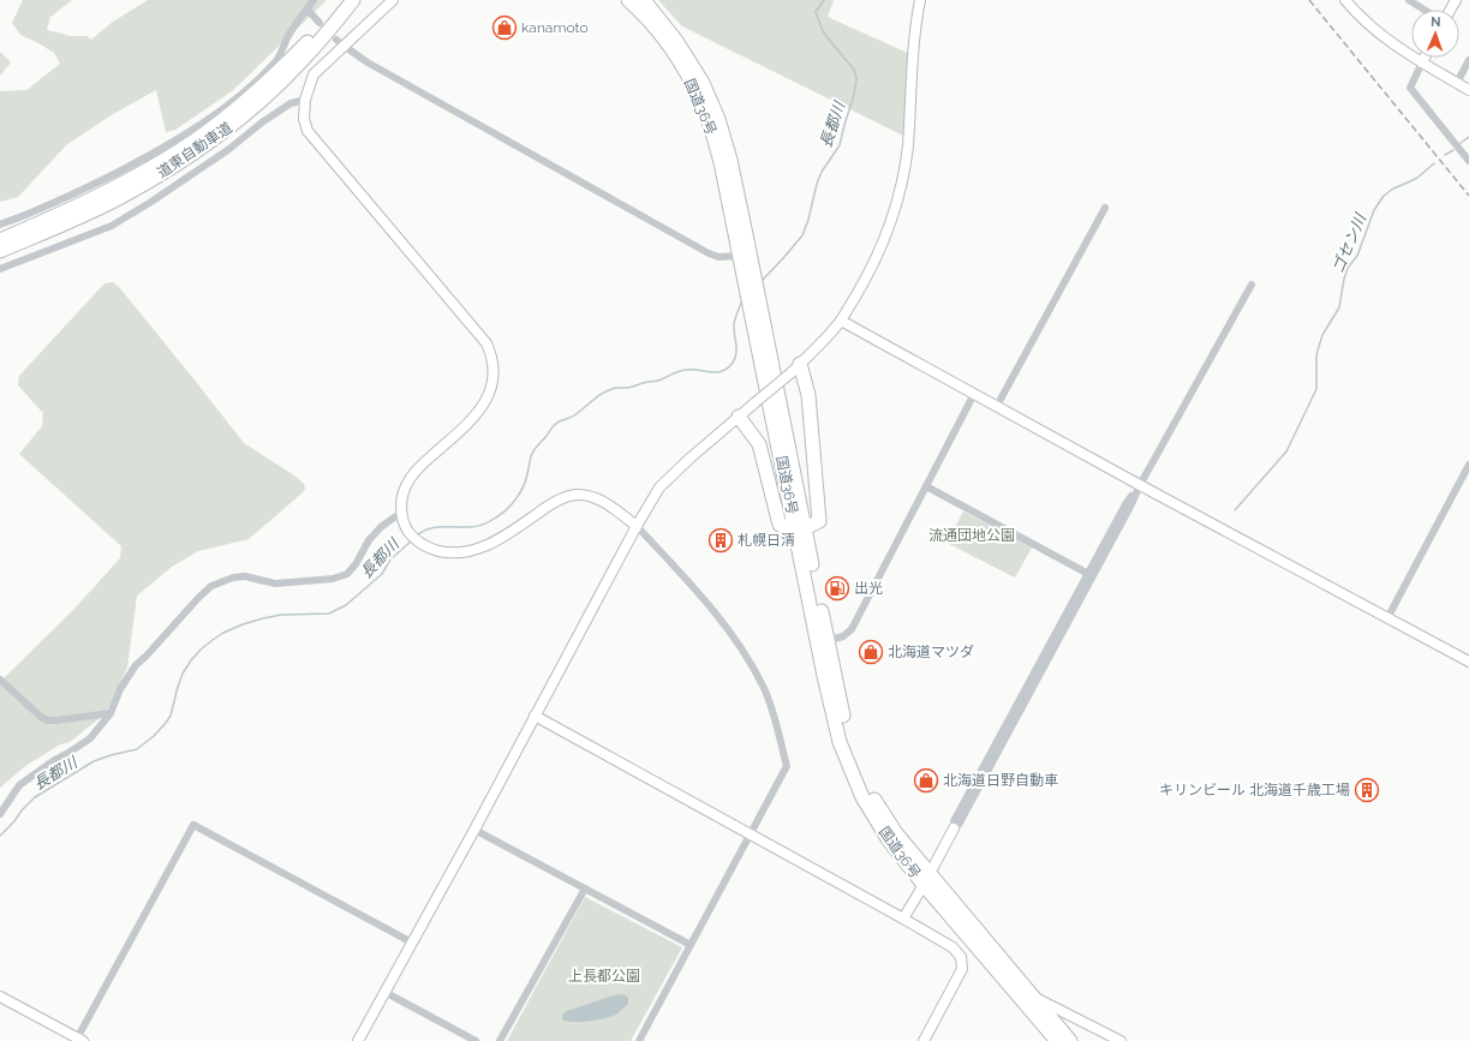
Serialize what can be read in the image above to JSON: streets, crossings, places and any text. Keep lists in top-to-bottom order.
{
  "streets": {
    "highway": ["国道36号", "道東自動車道"]
  },
  "water": ["長都川", "ゴセン川"],
  "parks": ["流通団地公園", "上長都公園"],
  "places": {
    "shop": ["kanamoto", "北海道マツダ", "北海道日野自動車"],
    "building": ["札幌日清", "キリンビール 北海道千歳工場"],
    "fuel station": ["出光"]
  },
  "north": "top"
}
